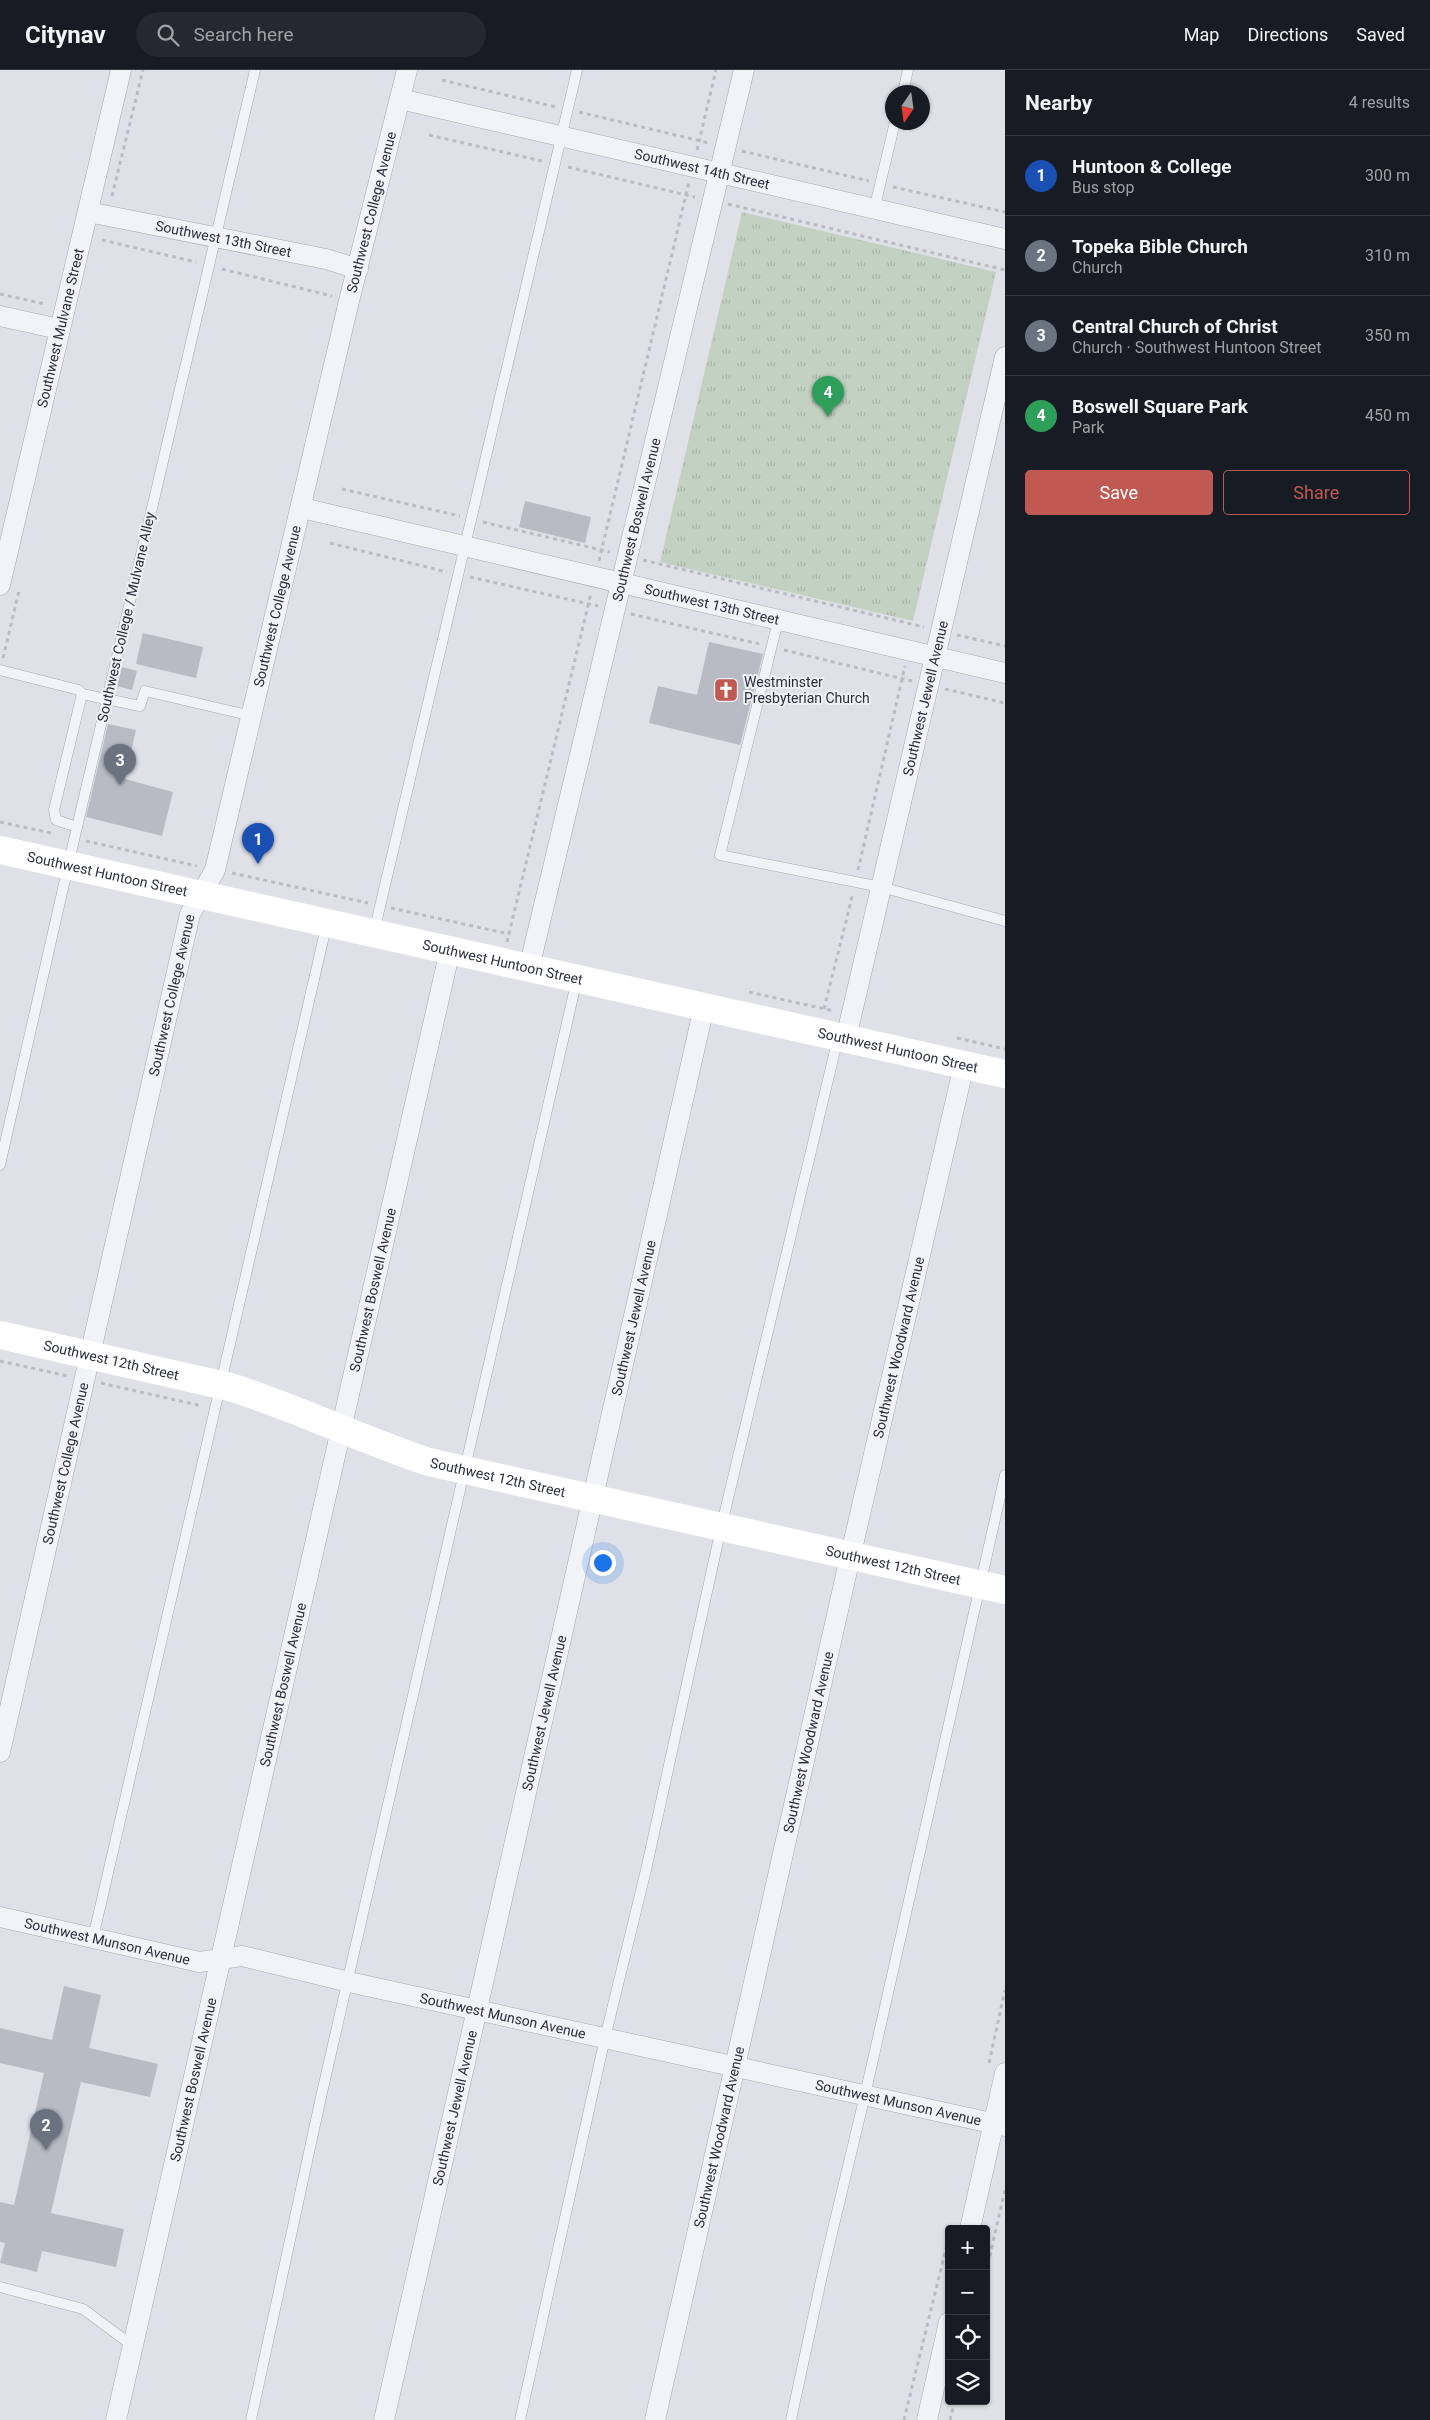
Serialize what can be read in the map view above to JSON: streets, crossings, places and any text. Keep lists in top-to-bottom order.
{
  "streets": {
    "main road": ["Southwest Huntoon Street", "Southwest 12th Street"],
    "street": [
      "Southwest 14th Street",
      "Southwest College Avenue",
      "Southwest 13th Street",
      "Southwest Mulvane Street",
      "Southwest Boswell Avenue",
      "Southwest Jewell Avenue",
      "Southwest Woodward Avenue",
      "Southwest Munson Avenue"
    ],
    "lane": ["Southwest College / Mulvane Alley"]
  },
  "crossings": [
    ["Southwest 14th Street", "Southwest College Avenue"],
    ["Southwest 14th Street", "Southwest Boswell Avenue"],
    ["Southwest College Avenue", "Southwest 13th Street"],
    ["Southwest College Avenue", "Southwest Huntoon Street"],
    ["Southwest College Avenue", "Southwest 12th Street"],
    ["Southwest 13th Street", "Southwest Mulvane Street"],
    ["Southwest 13th Street", "Southwest Boswell Avenue"],
    ["Southwest 13th Street", "Southwest College / Mulvane Alley"],
    ["Southwest 13th Street", "Southwest Jewell Avenue"],
    ["Southwest Boswell Avenue", "Southwest Huntoon Street"],
    ["Southwest Boswell Avenue", "Southwest 12th Street"],
    ["Southwest Boswell Avenue", "Southwest Munson Avenue"],
    ["Southwest College / Mulvane Alley", "Southwest Huntoon Street"],
    ["Southwest Jewell Avenue", "Southwest Huntoon Street"],
    ["Southwest Jewell Avenue", "Southwest 12th Street"],
    ["Southwest Jewell Avenue", "Southwest Munson Avenue"],
    ["Southwest Huntoon Street", "Southwest Woodward Avenue"],
    ["Southwest Woodward Avenue", "Southwest 12th Street"],
    ["Southwest Woodward Avenue", "Southwest Munson Avenue"]
  ],
  "places": {
    "church": ["Westminster Presbyterian Church"]
  },
  "north": "bottom",
  "page": {
    "header": "Citynav",
    "search": "Search here",
    "nav": ["Map", "Directions", "Saved"],
    "heading": ["Nearby", "4 results"],
    "list": [
      {
        "mark": "1",
        "name": "Huntoon & College",
        "note": "Bus stop",
        "value": "300 m"
      },
      {
        "mark": "2",
        "name": "Topeka Bible Church",
        "note": "Church",
        "value": "310 m"
      },
      {
        "mark": "3",
        "name": "Central Church of Christ",
        "note": "Church · Southwest Huntoon Street",
        "value": "350 m"
      },
      {
        "mark": "4",
        "name": "Boswell Square Park",
        "note": "Park",
        "value": "450 m"
      }
    ],
    "pins": [
      "4",
      "3",
      "1",
      "2"
    ],
    "buttons": ["Save", "Share"],
    "map_buttons": ["+", "−"]
  }
}
